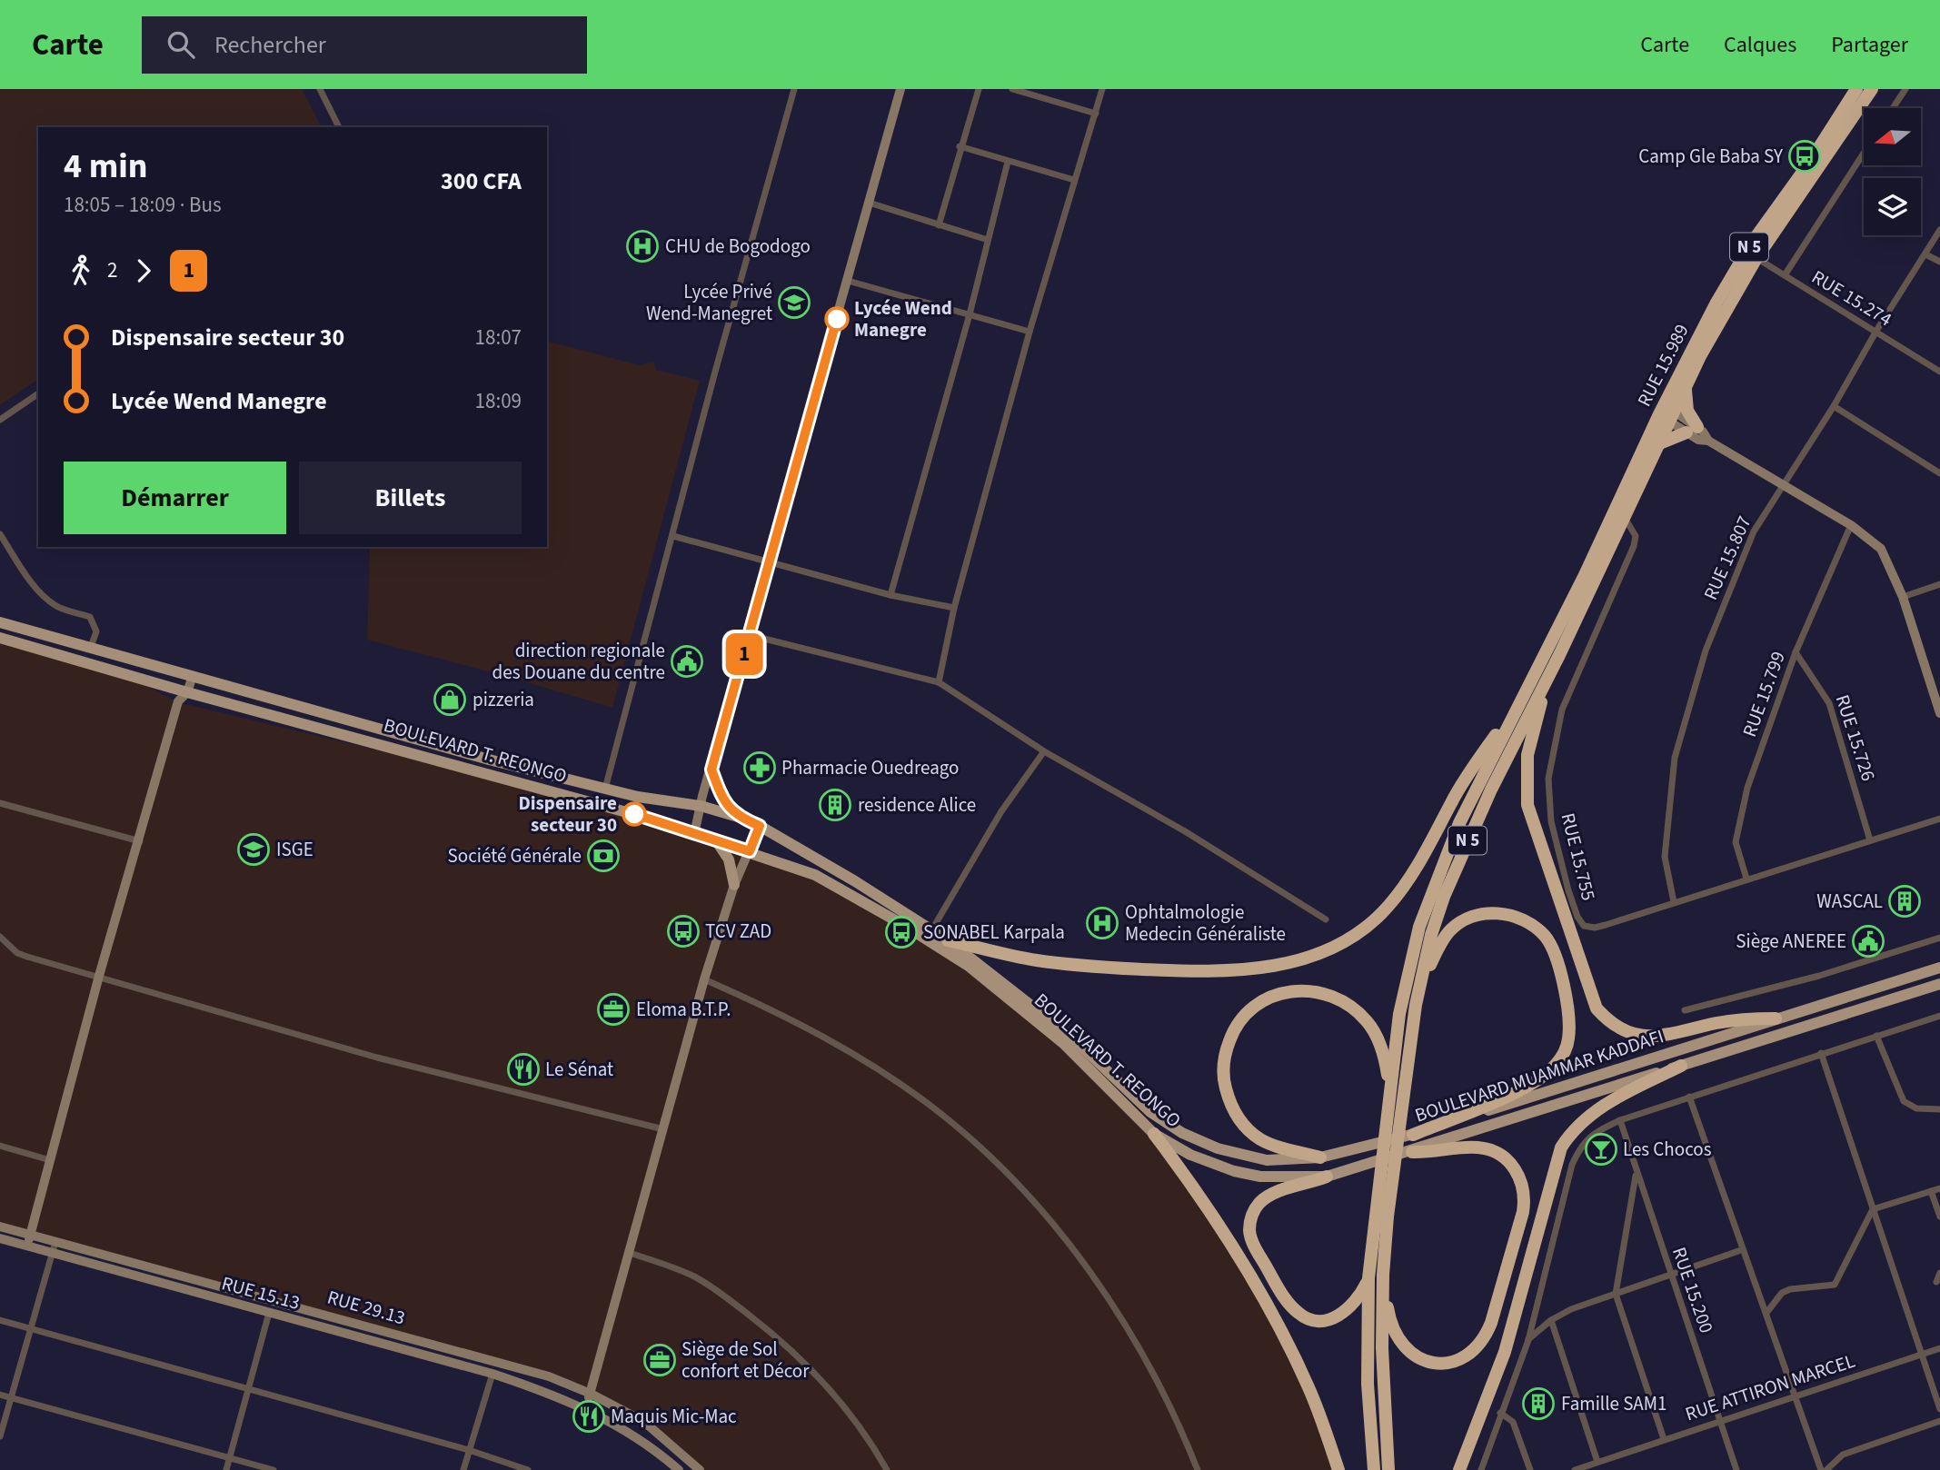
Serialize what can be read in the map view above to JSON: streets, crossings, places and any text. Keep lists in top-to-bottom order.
{
  "streets": {
    "highway": ["N 5", "RUE 15.989"],
    "main road": [
      "BOULEVARD T. REONGO",
      "BOULEVARD MUAMMAR KADDAFI",
      "RUE 15.13",
      "RUE 29.13"
    ],
    "street": [
      "RUE 15.274",
      "RUE 15.807",
      "RUE 15.799",
      "RUE 15.726",
      "RUE 15.755",
      "RUE 15.200",
      "RUE ATTIRON MARCEL"
    ]
  },
  "crossings": [
    ["N 5", "RUE 15.274"],
    ["N 5", "RUE 15.989"],
    ["N 5", "RUE 15.755"],
    ["RUE 15.274", "RUE 15.989"],
    ["RUE 15.274", "RUE 15.807"],
    ["RUE 15.807", "RUE 15.755"],
    ["RUE 15.799", "RUE 15.726"],
    ["RUE 15.799", "RUE 15.755"],
    ["RUE 15.726", "RUE 15.755"],
    ["BOULEVARD T. REONGO", "BOULEVARD MUAMMAR KADDAFI"],
    ["RUE 15.200", "RUE ATTIRON MARCEL"],
    ["RUE 15.13", "RUE 29.13"]
  ],
  "places": {
    "bus stop": ["Camp Gle Baba SY", "TCV ZAD", "SONABEL Karpala"],
    "hospital": ["CHU de Bogodogo", "Ophtalmologie Medecin Généraliste"],
    "school or university": ["Lycée Privé Wend-Manegret", "ISGE"],
    "other": ["Lycée Wend Manegre", "Dispensaire secteur 30"],
    "public building": ["direction regionale des Douane du centre", "Siège ANEREE"],
    "shop": ["pizzeria"],
    "pharmacy": ["Pharmacie Ouedreago"],
    "building": ["residence Alice", "WASCAL", "Famille SAM1"],
    "bank": ["Société Générale"],
    "office": ["Eloma B.T.P.", "Siège de Sol confort et Décor"],
    "restaurant": ["Le Sénat", "Maquis Mic-Mac"],
    "bar": ["Les Chocos"]
  },
  "lines": ["bus line 1"],
  "north": "left",
  "page": {
    "header": "Carte",
    "search": "Rechercher",
    "nav": ["Carte", "Calques", "Partager"],
    "on_map": "1",
    "heading": ["4 min", "18:05 – 18:09 · Bus", "300 CFA"],
    "legs": ["2", "1"],
    "list": [
      {
        "name": "Dispensaire secteur 30",
        "value": "18:07"
      },
      {
        "name": "Lycée Wend Manegre",
        "value": "18:09"
      }
    ],
    "buttons": ["Démarrer", "Billets"]
  }
}
